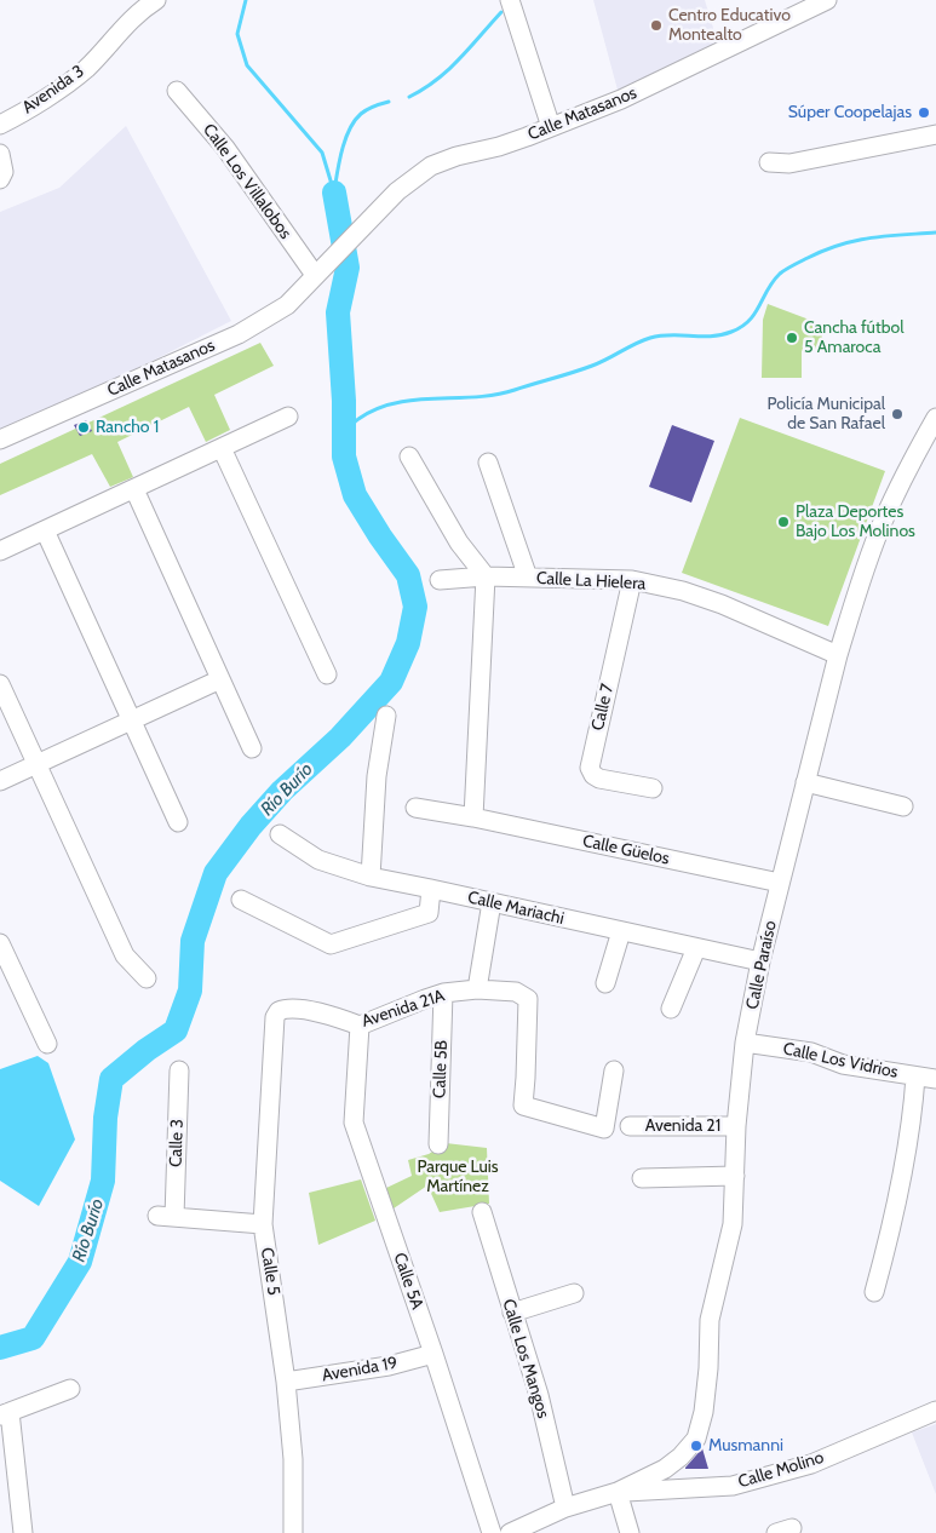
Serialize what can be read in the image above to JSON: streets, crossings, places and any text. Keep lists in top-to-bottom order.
{
  "streets": {
    "street": [
      "Avenida 3",
      "Calle Matasanos",
      "Calle Los Villalobos",
      "Calle La Hielera",
      "Calle 7",
      "Calle Güelos",
      "Calle Mariachi",
      "Calle Paraíso",
      "Avenida 21A",
      "Calle Los Vidrios",
      "Calle 5B",
      "Avenida 21",
      "Calle 3",
      "Calle 5",
      "Calle 5A",
      "Calle Los Mangos",
      "Avenida 19",
      "Calle Molino"
    ]
  },
  "crossings": [
    ["Calle Matasanos", "Calle Los Villalobos"],
    ["Calle La Hielera", "Calle 7"],
    ["Calle La Hielera", "Calle Paraíso"],
    ["Calle Güelos", "Calle Paraíso"],
    ["Calle Mariachi", "Calle Paraíso"],
    ["Calle Paraíso", "Calle Los Vidrios"],
    ["Calle Paraíso", "Avenida 21"],
    ["Calle Paraíso", "Calle Molino"],
    ["Avenida 21A", "Calle 5B"],
    ["Avenida 21A", "Calle 5"],
    ["Avenida 21A", "Calle 5A"],
    ["Calle 3", "Calle 5"],
    ["Calle 5", "Avenida 19"],
    ["Calle 5A", "Avenida 19"]
  ],
  "water": ["Río Burío"],
  "parks": ["Parque Luis Martínez"],
  "places": [
    "Centro Educativo Montealto",
    "Súper Coopelajas",
    "Cancha fútbol 5 Amaroca",
    "Policía Municipal de San Rafael",
    "Rancho 1",
    "Plaza Deportes Bajo Los Molinos",
    "Musmanni"
  ]
}
